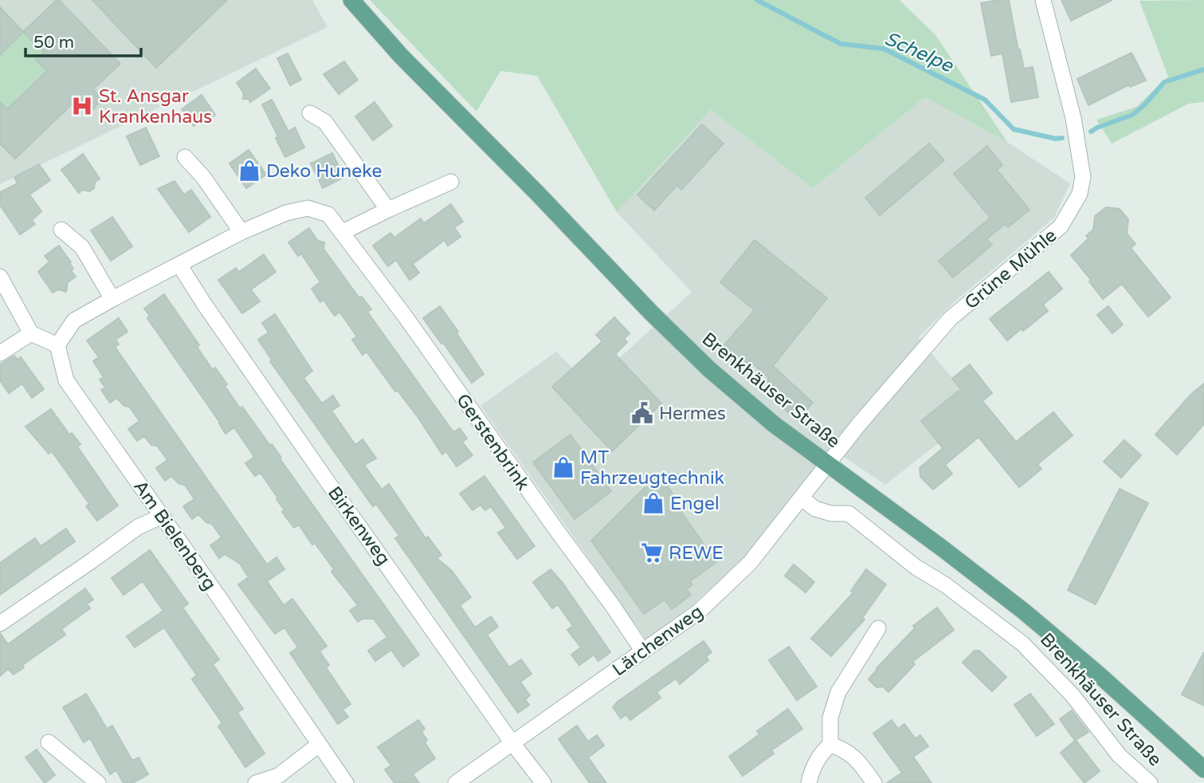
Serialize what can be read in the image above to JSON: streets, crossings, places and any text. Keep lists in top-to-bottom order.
{
  "streets": {
    "main road": ["Brenkhäuser Straße"],
    "street": [
      "Grüne Mühle",
      "Gerstenbrink",
      "Birkenweg",
      "Am Bielenberg",
      "Lärchenweg"
    ]
  },
  "crossings": [
    ["Grüne Mühle", "Brenkhäuser Straße"],
    ["Grüne Mühle", "Lärchenweg"],
    ["Brenkhäuser Straße", "Lärchenweg"],
    ["Gerstenbrink", "Birkenweg"],
    ["Gerstenbrink", "Am Bielenberg"],
    ["Gerstenbrink", "Lärchenweg"],
    ["Birkenweg", "Lärchenweg"]
  ],
  "water": ["Schelpe"],
  "places": {
    "hospital": ["St. Ansgar Krankenhaus"],
    "shop": ["Deko Huneke", "MT Fahrzeugtechnik", "Engel"],
    "public building": ["Hermes"],
    "supermarket": ["REWE"]
  },
  "scale_bar": "50 m"
}
